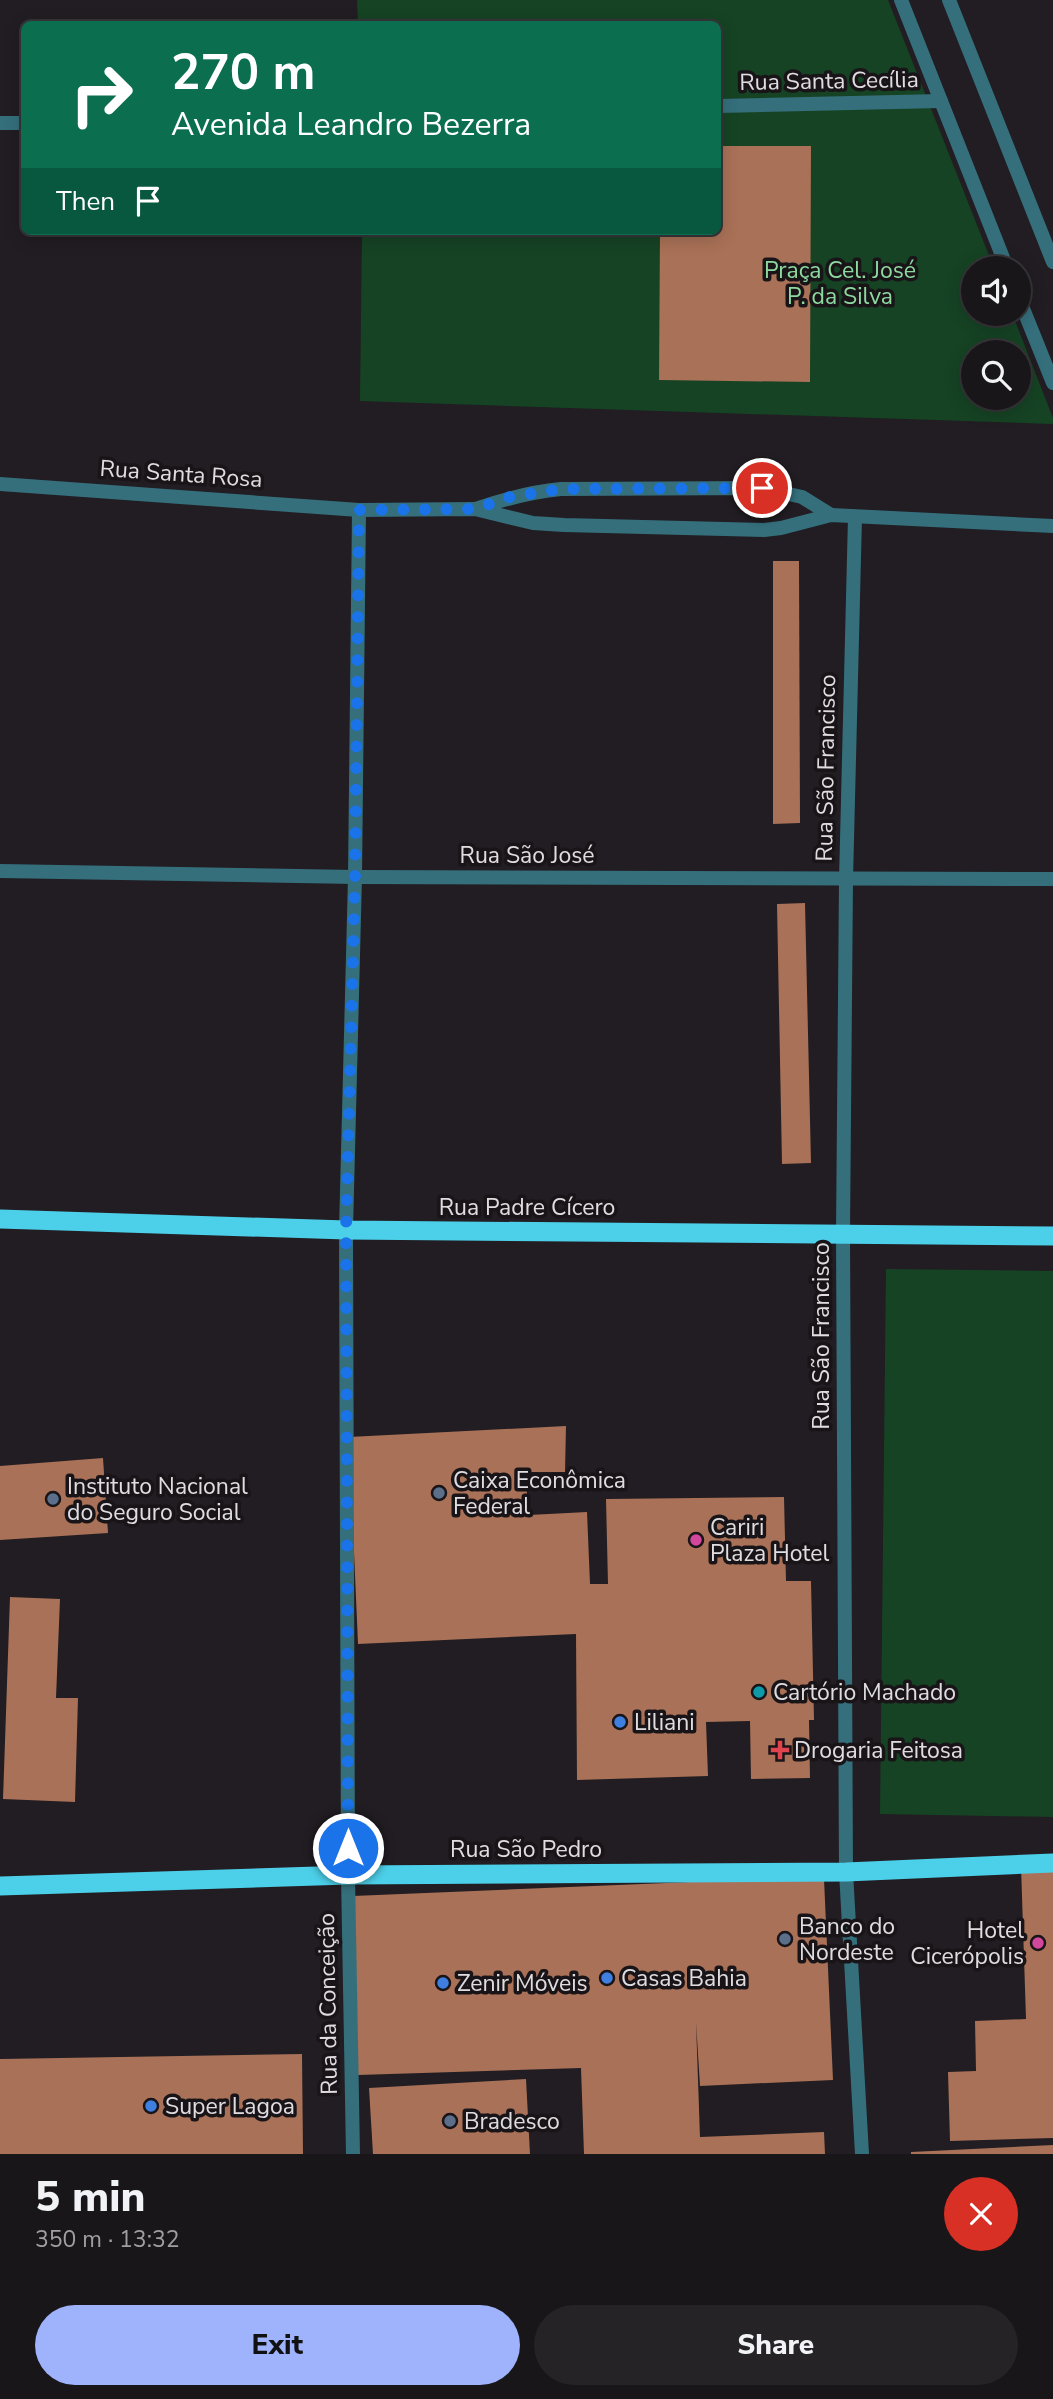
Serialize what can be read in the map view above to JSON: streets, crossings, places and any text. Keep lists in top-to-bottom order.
{
  "streets": {
    "highway": ["Rua Padre Cícero", "Rua São Pedro"],
    "street": [
      "Rua Santa Cecília",
      "Rua Santa Rosa",
      "Rua São Francisco",
      "Rua São José",
      "Rua da Conceição"
    ]
  },
  "crossings": [
    ["Rua Santa Rosa", "Rua da Conceição"],
    ["Rua São Francisco", "Rua São José"],
    ["Rua São Francisco", "Rua Padre Cícero"],
    ["Rua São Francisco", "Rua São Pedro"],
    ["Rua São José", "Rua da Conceição"],
    ["Rua Padre Cícero", "Rua da Conceição"],
    ["Rua São Pedro", "Rua da Conceição"]
  ],
  "parks": ["Praça Cel. José P. da Silva"],
  "places": {
    "other": [
      "Caixa Econômica Federal",
      "Instituto Nacional do Seguro Social",
      "Cariri Plaza Hotel",
      "Cartório Machado",
      "Liliani",
      "Banco do Nordeste",
      "Hotel Cicerópolis",
      "Casas Bahia",
      "Zenir Móveis",
      "Super Lagoa",
      "Bradesco"
    ],
    "health": ["Drogaria Feitosa"]
  },
  "page": {
    "turn": ["270 m", "Avenida Leandro Bezerra"],
    "then": "Then",
    "heading": ["5 min", "350 m · 13:32"],
    "buttons": ["Exit", "Share"]
  }
}
